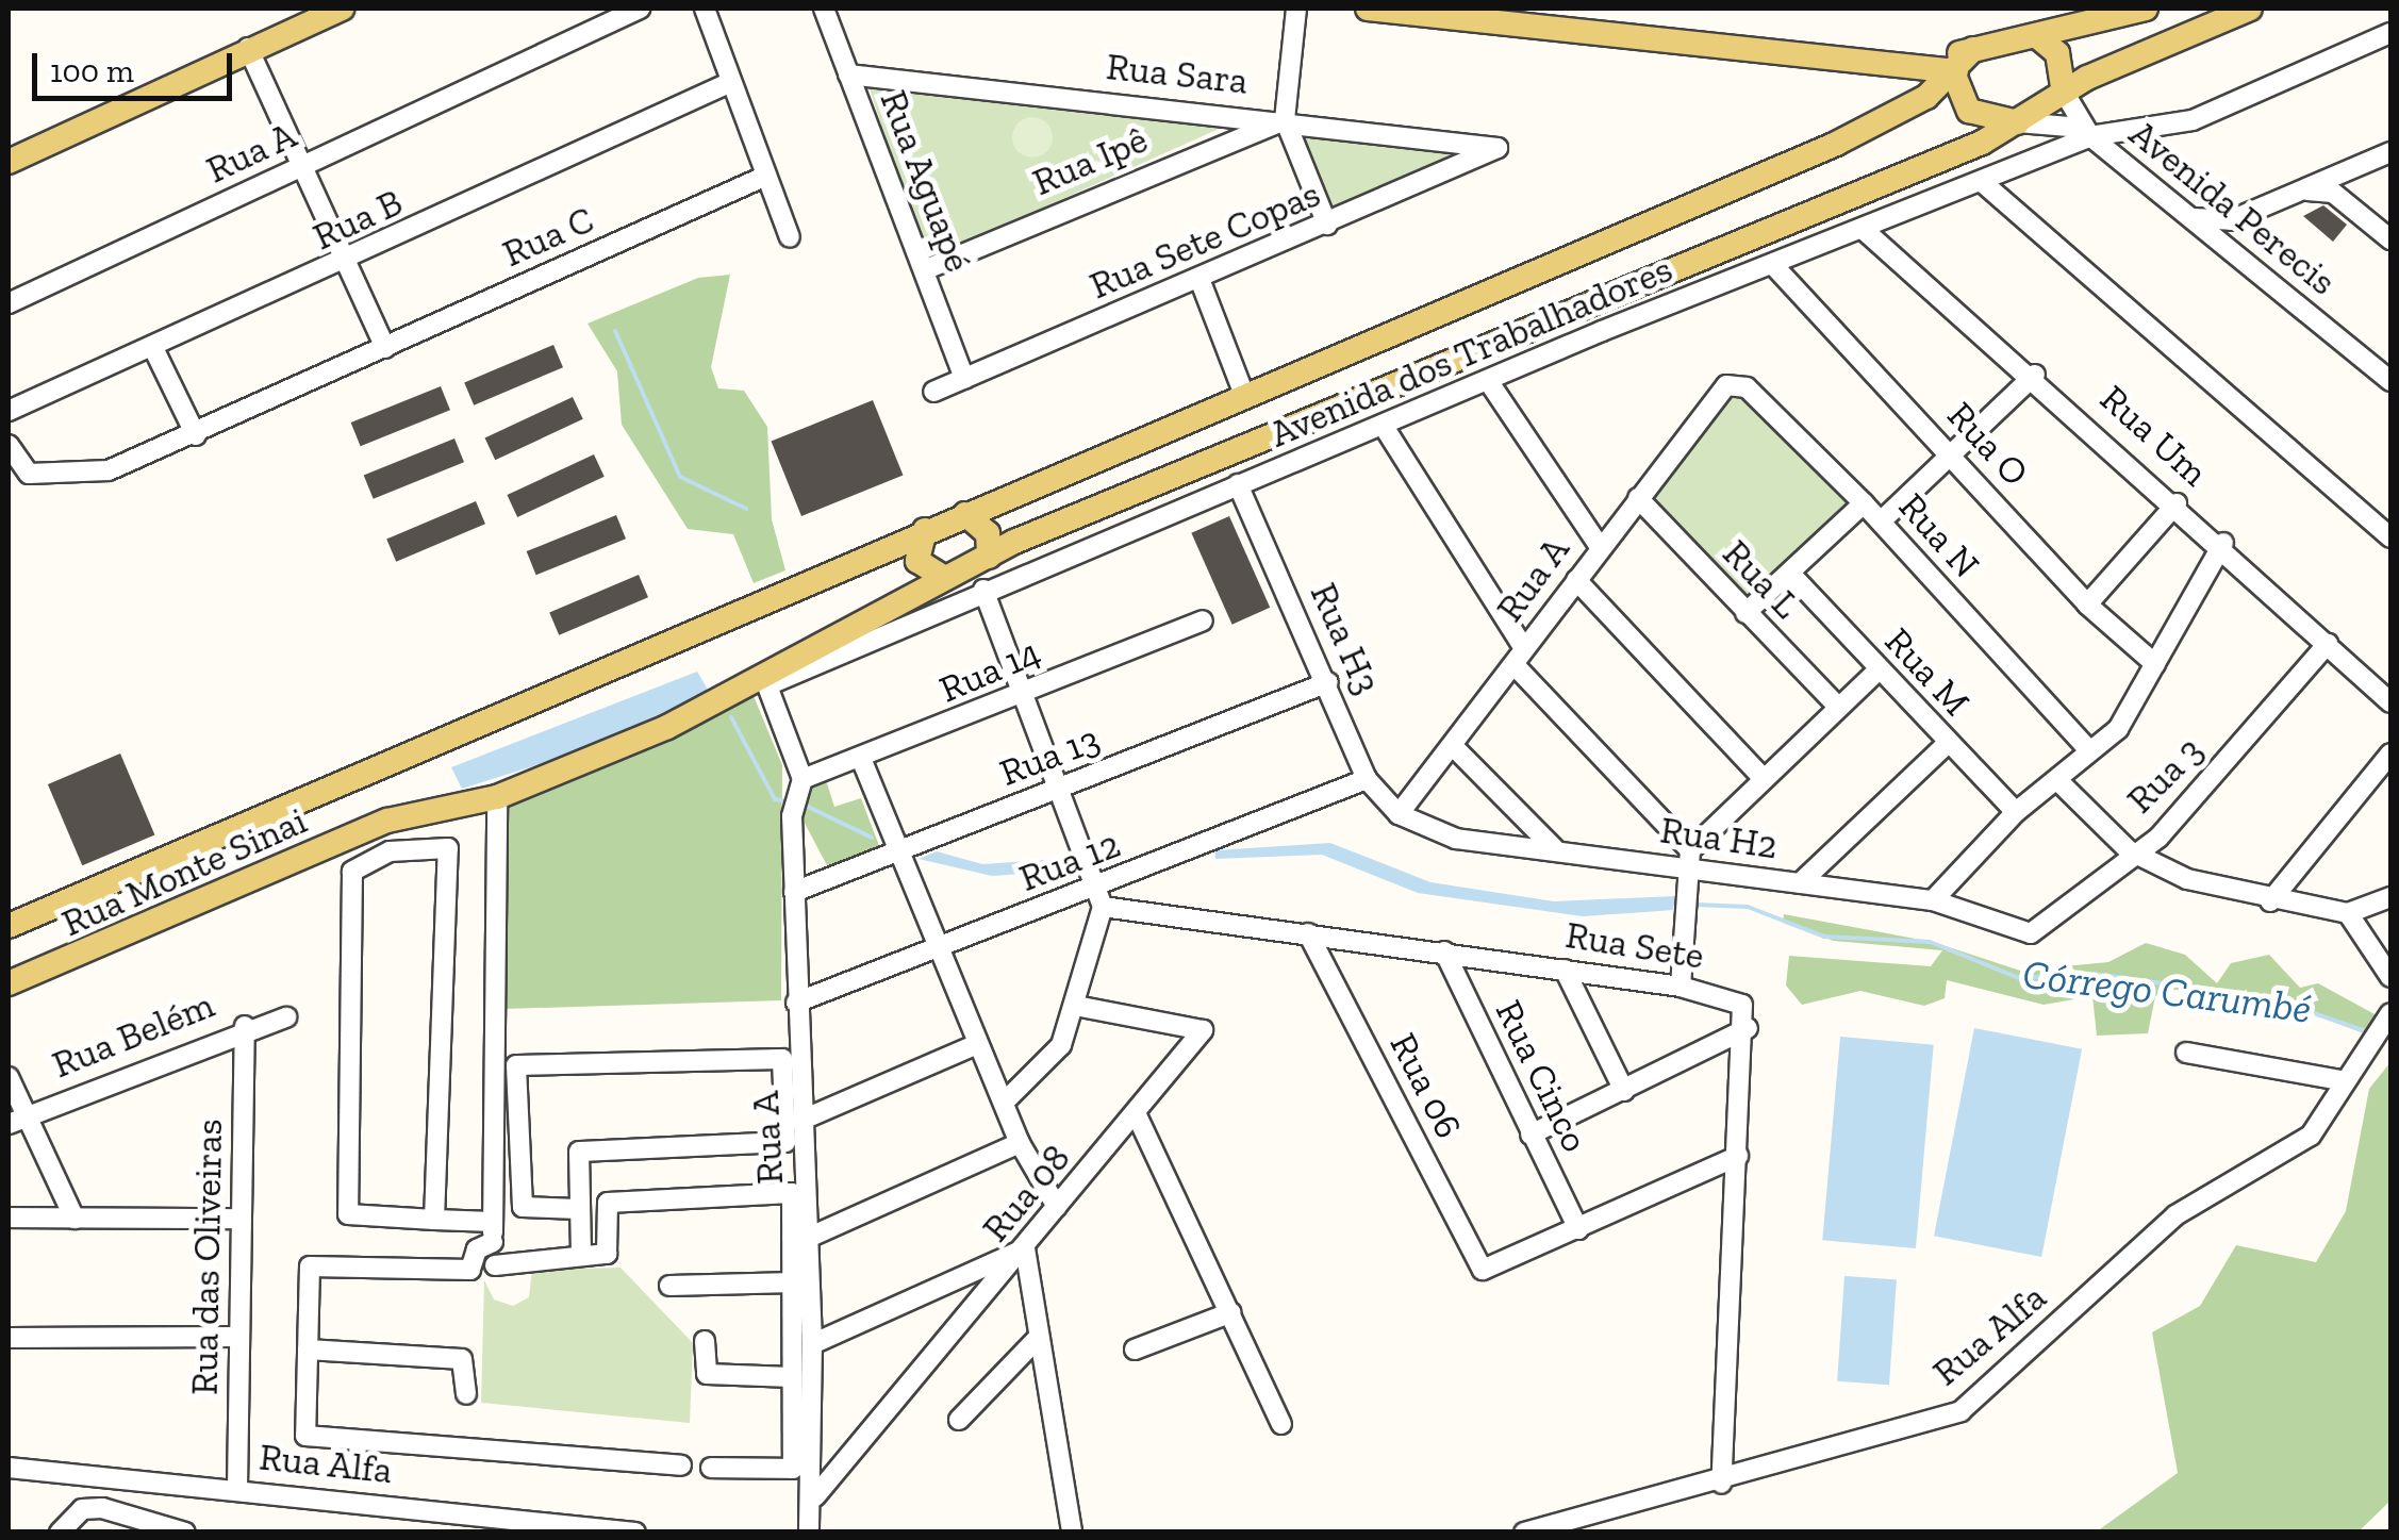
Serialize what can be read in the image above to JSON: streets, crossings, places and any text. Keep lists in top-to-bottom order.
{
  "streets": {
    "main road": ["Rua Monte Sinai"],
    "street": [
      "Rua Sara",
      "Rua A",
      "Rua Ipê",
      "Rua Aguapé",
      "Avenida Perecis",
      "Rua B",
      "Rua C",
      "Rua Sete Copas",
      "Avenida dos Trabalhadores",
      "Rua Um",
      "Rua O",
      "Rua N",
      "Rua L",
      "Rua H3",
      "Rua 14",
      "Rua M",
      "Rua 13",
      "Rua 3",
      "Rua H2",
      "Rua 12",
      "Rua Sete",
      "Rua Belém",
      "Rua Cinco",
      "Rua 06",
      "Rua 08",
      "Rua das Oliveiras",
      "Rua Alfa"
    ]
  },
  "crossings": [
    ["Rua Sara", "Rua Ipê"],
    ["Rua Sara", "Rua Aguapé"],
    ["Rua Sara", "Rua Sete Copas"],
    ["Rua A", "Rua N"],
    ["Rua A", "Rua L"],
    ["Rua A", "Rua H3"],
    ["Rua A", "Rua 14"],
    ["Rua A", "Rua 13"],
    ["Rua A", "Rua H2"],
    ["Rua A", "Rua 12"],
    ["Rua A", "Rua 08"],
    ["Rua Ipê", "Rua Aguapé"],
    ["Rua Aguapé", "Rua Sete Copas"],
    ["Avenida Perecis", "Avenida dos Trabalhadores"],
    ["Avenida dos Trabalhadores", "Rua Um"],
    ["Avenida dos Trabalhadores", "Rua O"],
    ["Avenida dos Trabalhadores", "Rua H3"],
    ["Avenida dos Trabalhadores", "Rua Monte Sinai"],
    ["Rua Um", "Rua 3"],
    ["Rua H3", "Rua 13"],
    ["Rua H3", "Rua H2"],
    ["Rua H3", "Rua 12"],
    ["Rua 3", "Rua H2"],
    ["Rua 12", "Rua Sete"],
    ["Rua Sete", "Rua Cinco"],
    ["Rua Sete", "Rua 06"],
    ["Rua Belém", "Rua das Oliveiras"],
    ["Rua Cinco", "Rua 06"],
    ["Rua das Oliveiras", "Rua Alfa"]
  ],
  "water": ["Córrego Carumbé"],
  "scale_bar": "100 m"
}
